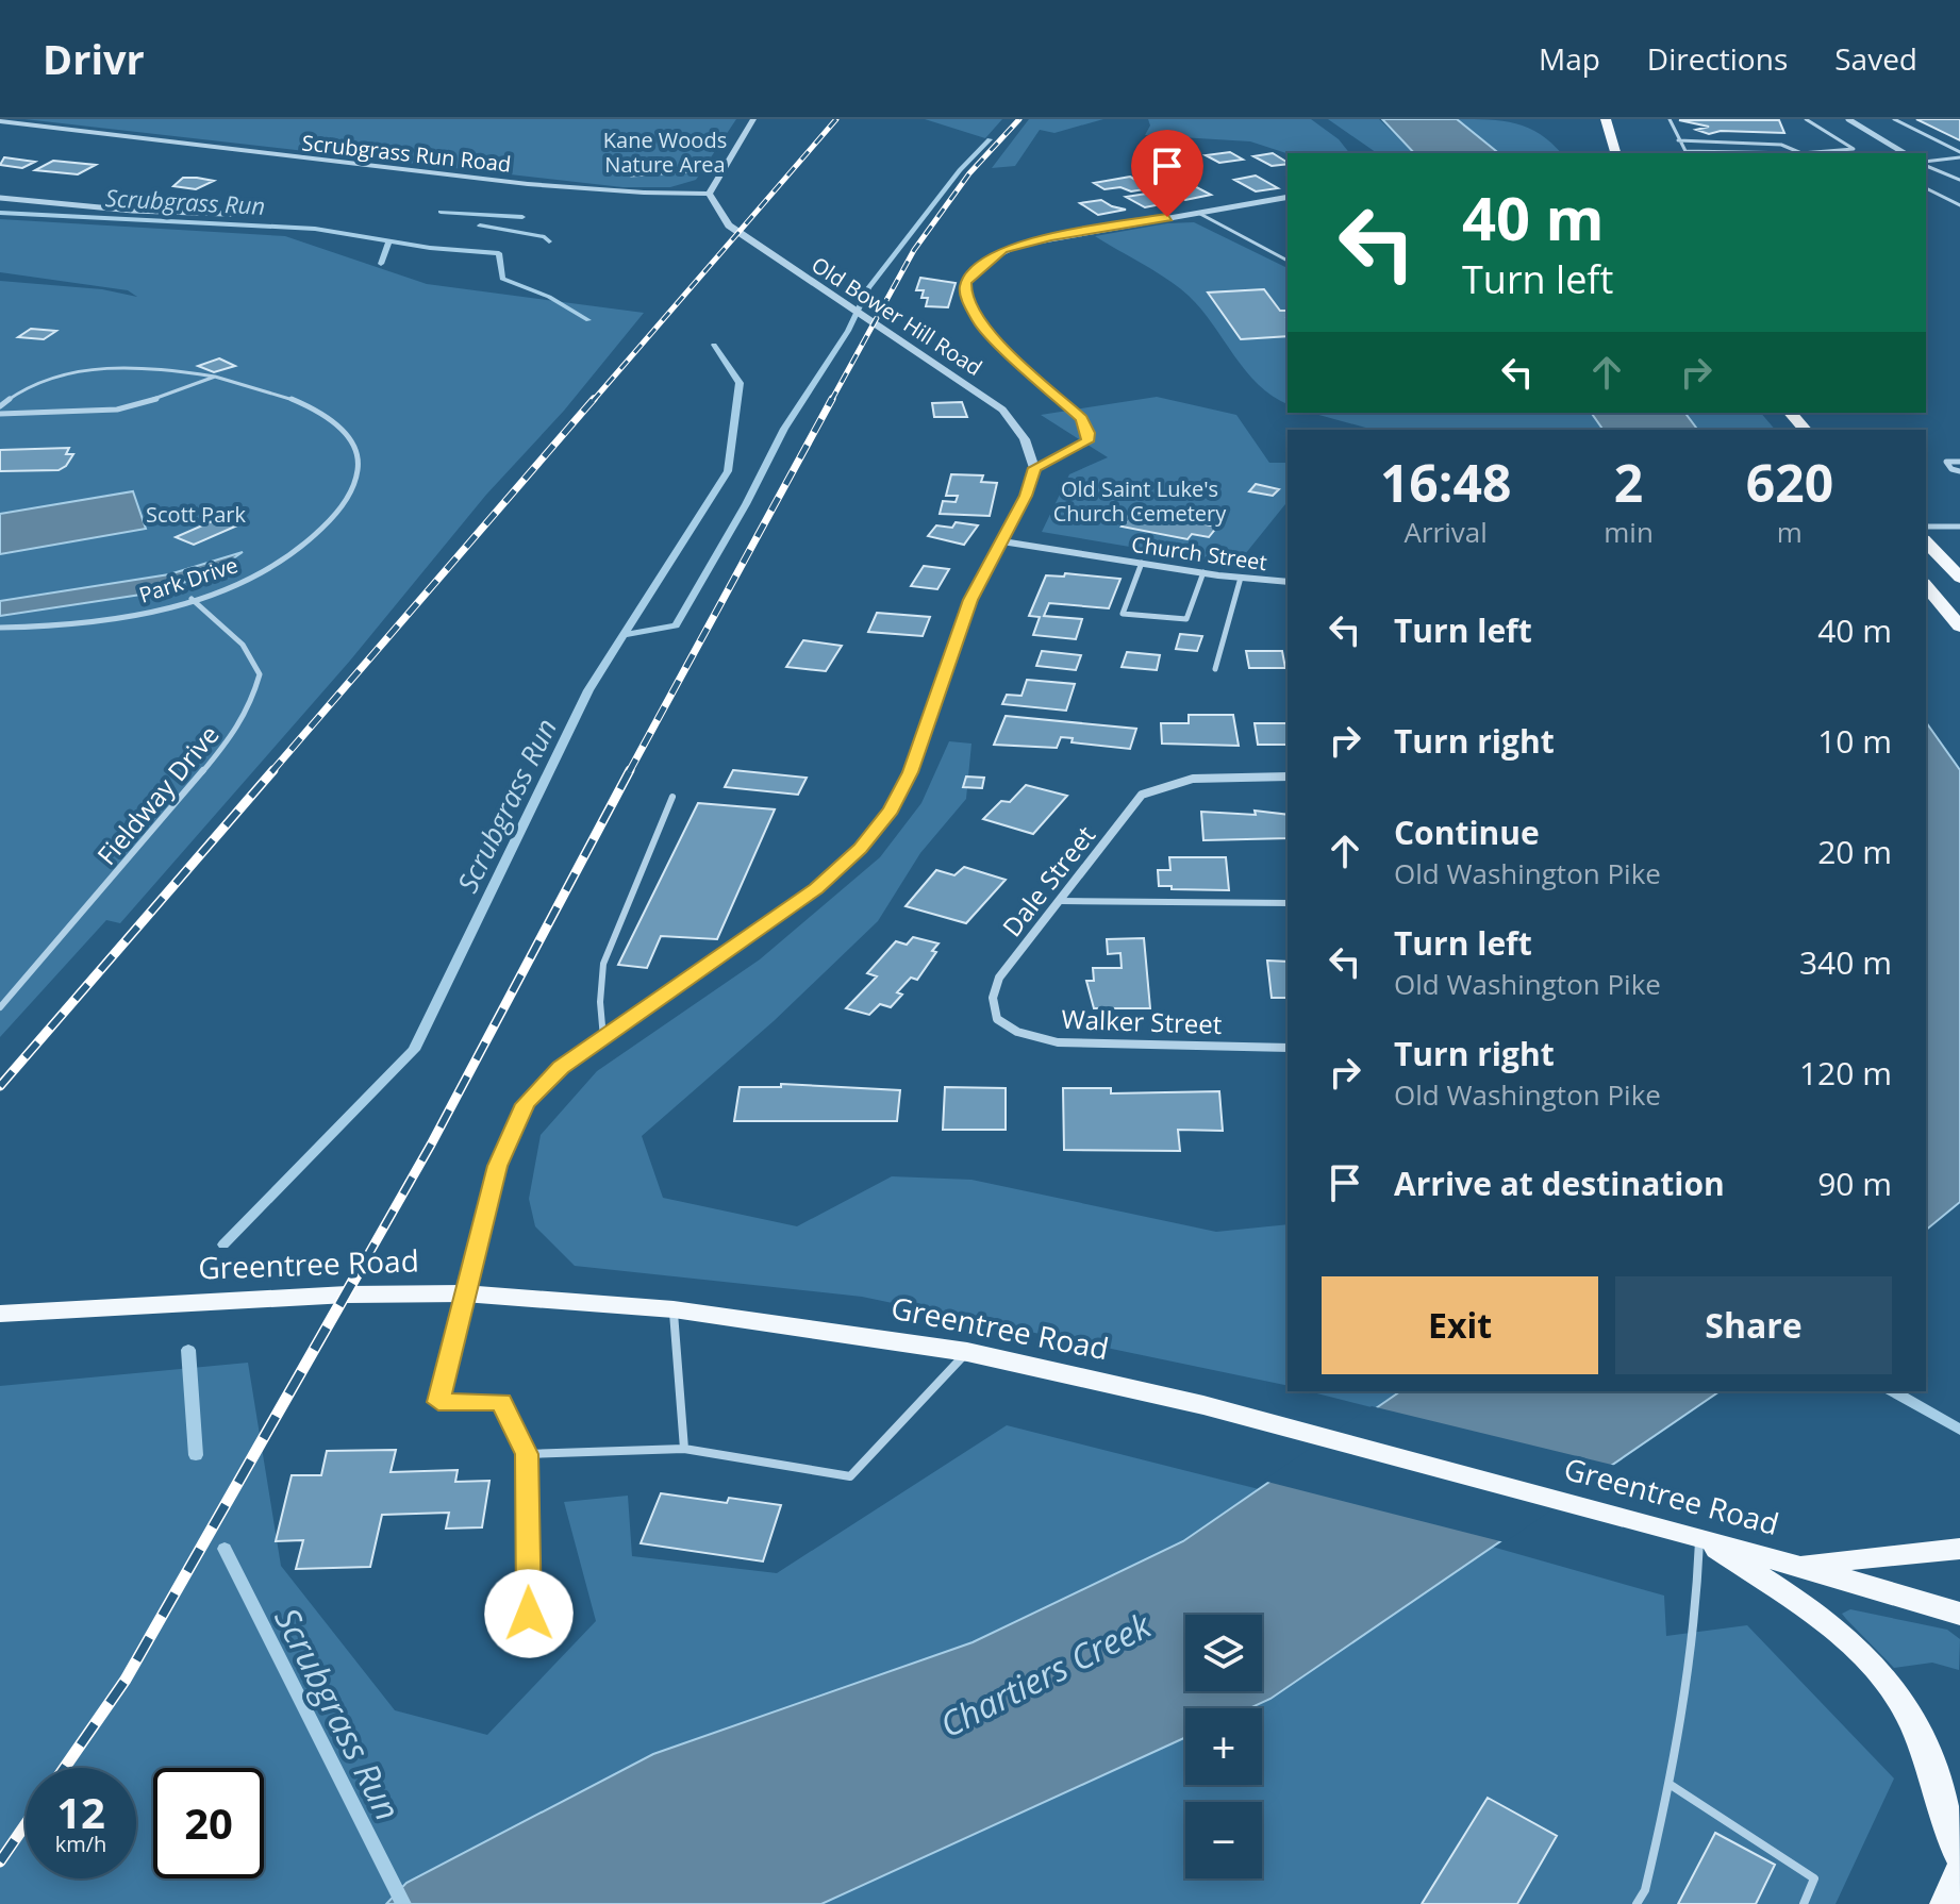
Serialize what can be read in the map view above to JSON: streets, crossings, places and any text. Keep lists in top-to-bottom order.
{
  "streets": {
    "main road": ["Greentree Road"],
    "street": [
      "Scrubgrass Run Road",
      "Old Bower Hill Road",
      "Church Street",
      "Dale Street",
      "Walker Street"
    ],
    "lane": ["Park Drive", "Fieldway Drive"]
  },
  "crossings": [
    ["Scrubgrass Run Road", "Old Bower Hill Road"],
    ["Park Drive", "Fieldway Drive"],
    ["Dale Street", "Walker Street"]
  ],
  "water": ["Scrubgrass Run", "Chartiers Creek"],
  "parks": ["Kane Woods Nature Area", "Old Saint Luke's Church Cemetery", "Scott Park"],
  "page": {
    "header": "Drivr",
    "nav": ["Map", "Directions", "Saved"],
    "turn": ["40 m", "Turn left"],
    "eta": [
      "16:48",
      "Arrival",
      "2",
      "min",
      "620",
      "m"
    ],
    "list": [
      {
        "name": "Turn left",
        "value": "40 m"
      },
      {
        "name": "Turn right",
        "value": "10 m"
      },
      {
        "name": "Continue",
        "note": "Old Washington Pike",
        "value": "20 m"
      },
      {
        "name": "Turn left",
        "note": "Old Washington Pike",
        "value": "340 m"
      },
      {
        "name": "Turn right",
        "note": "Old Washington Pike",
        "value": "120 m"
      },
      {
        "name": "Arrive at destination",
        "value": "90 m"
      }
    ],
    "buttons": ["Exit", "Share"],
    "map_buttons": ["+", "−"],
    "speed": "12 km/h",
    "limit": "20"
  }
}
